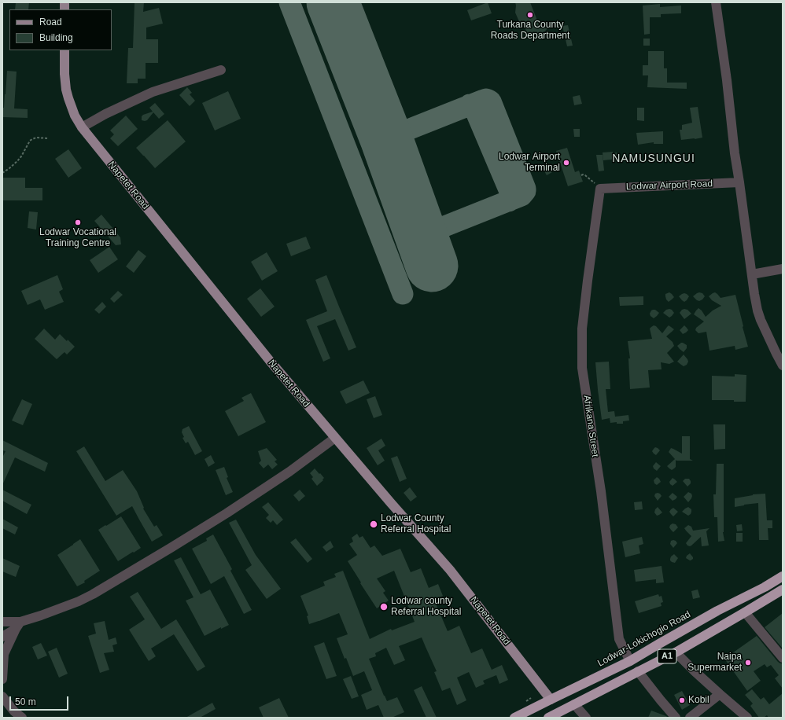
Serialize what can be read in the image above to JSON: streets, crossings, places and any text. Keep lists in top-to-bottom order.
{
  "streets": {
    "highway": ["Lodwar-Lokichogio Road", "A1"],
    "main road": ["Napetet Road"],
    "street": ["Lodwar Airport Road", "Afrikana Street"]
  },
  "crossings": [
    ["Napetet Road", "Lodwar-Lokichogio Road"],
    ["Lodwar Airport Road", "Afrikana Street"],
    ["Afrikana Street", "Lodwar-Lokichogio Road"]
  ],
  "districts": ["NAMUSUNGUI"],
  "places": [
    "Turkana County Roads Department",
    "Lodwar Airport Terminal",
    "Lodwar Vocational Training Centre",
    "Lodwar County Referral Hospital",
    "Lodwar county Referral Hospital",
    "Naipa Supermarket",
    "Kobil"
  ],
  "legend": ["Road", "Building"],
  "scale_bar": "50 m"
}
